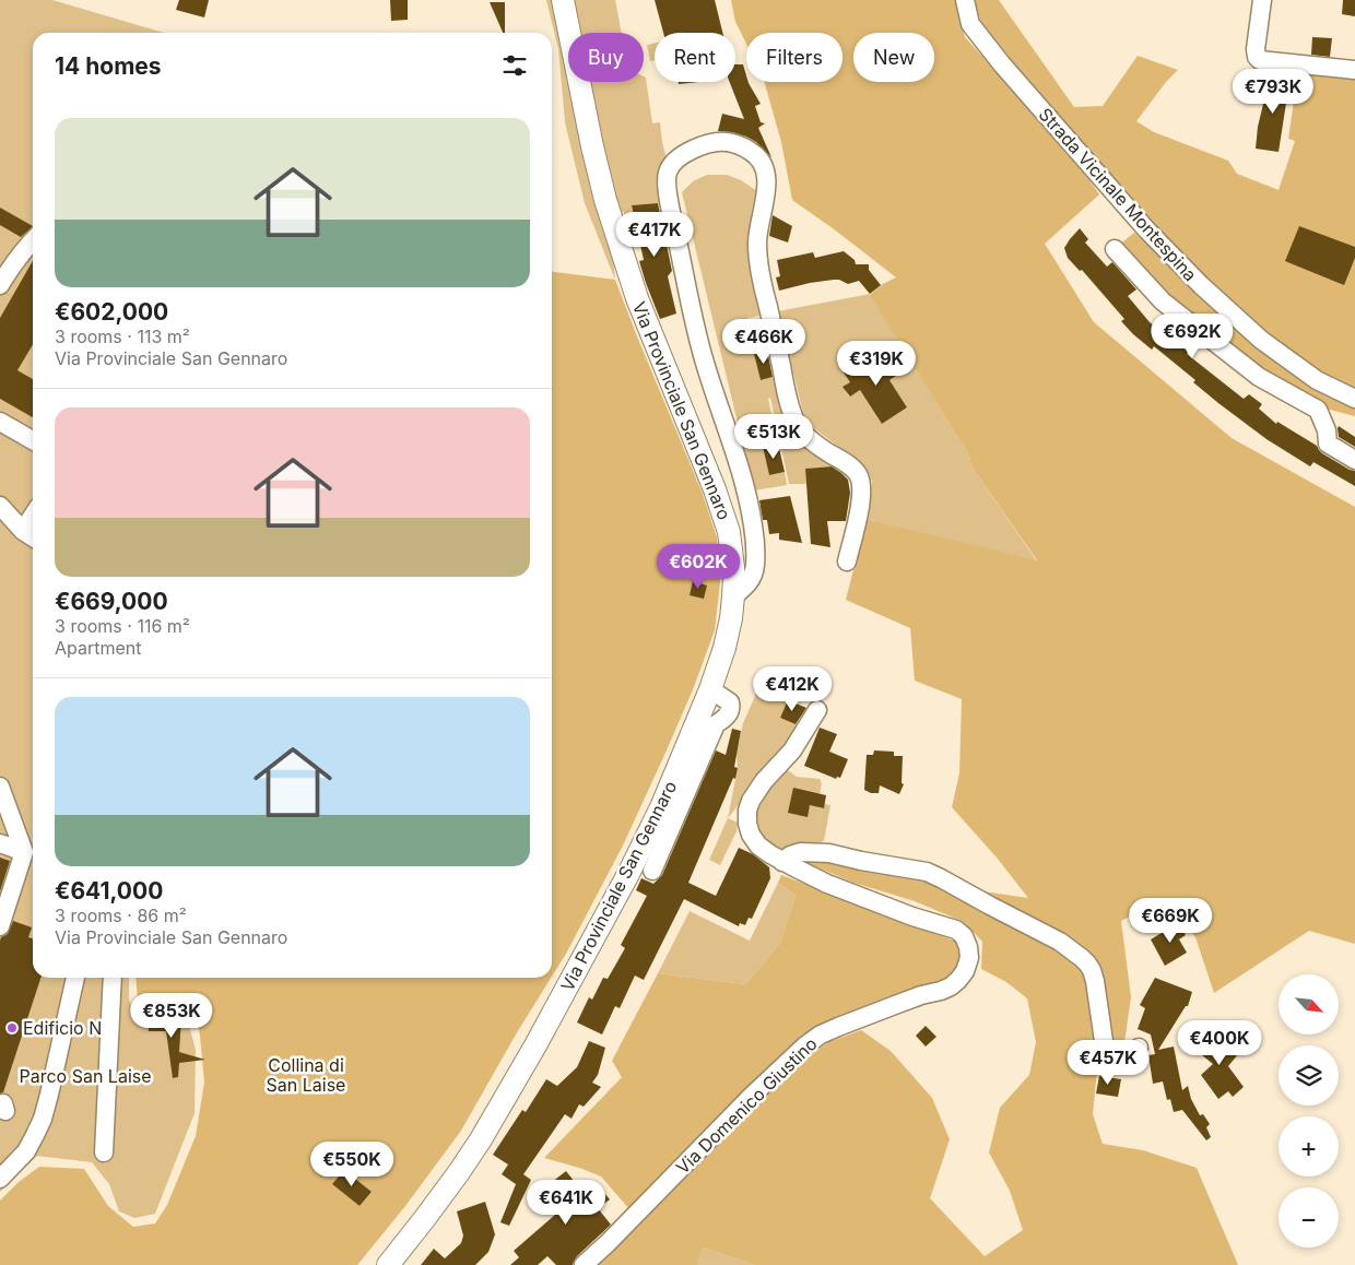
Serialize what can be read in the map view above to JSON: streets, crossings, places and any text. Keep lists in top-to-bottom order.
{
  "streets": {
    "main road": ["Via Provinciale San Gennaro"],
    "street": ["Strada Vicinale Montespina", "Via Domenico Giustino"]
  },
  "parks": ["Collina di San Laise", "Parco San Laise"],
  "places": ["Edificio N"],
  "north": "bottom right",
  "page": {
    "chip": [
      "Buy",
      "Rent",
      "Filters",
      "New"
    ],
    "heading": "14 homes",
    "price": [
      "€793K",
      "€417K",
      "€692K",
      "€466K",
      "€319K",
      "€513K",
      "€602K",
      "€412K",
      "€669K",
      "€853K",
      "€400K",
      "€457K",
      "€550K",
      "€641K"
    ],
    "list": [
      {
        "name": "€602,000",
        "note": "3 rooms · 113 m² · Via Provinciale San Gennaro"
      },
      {
        "name": "€669,000",
        "note": "3 rooms · 116 m² · Apartment"
      },
      {
        "name": "€641,000",
        "note": "3 rooms · 86 m² · Via Provinciale San Gennaro"
      }
    ],
    "map_buttons": ["+", "−"]
  }
}
